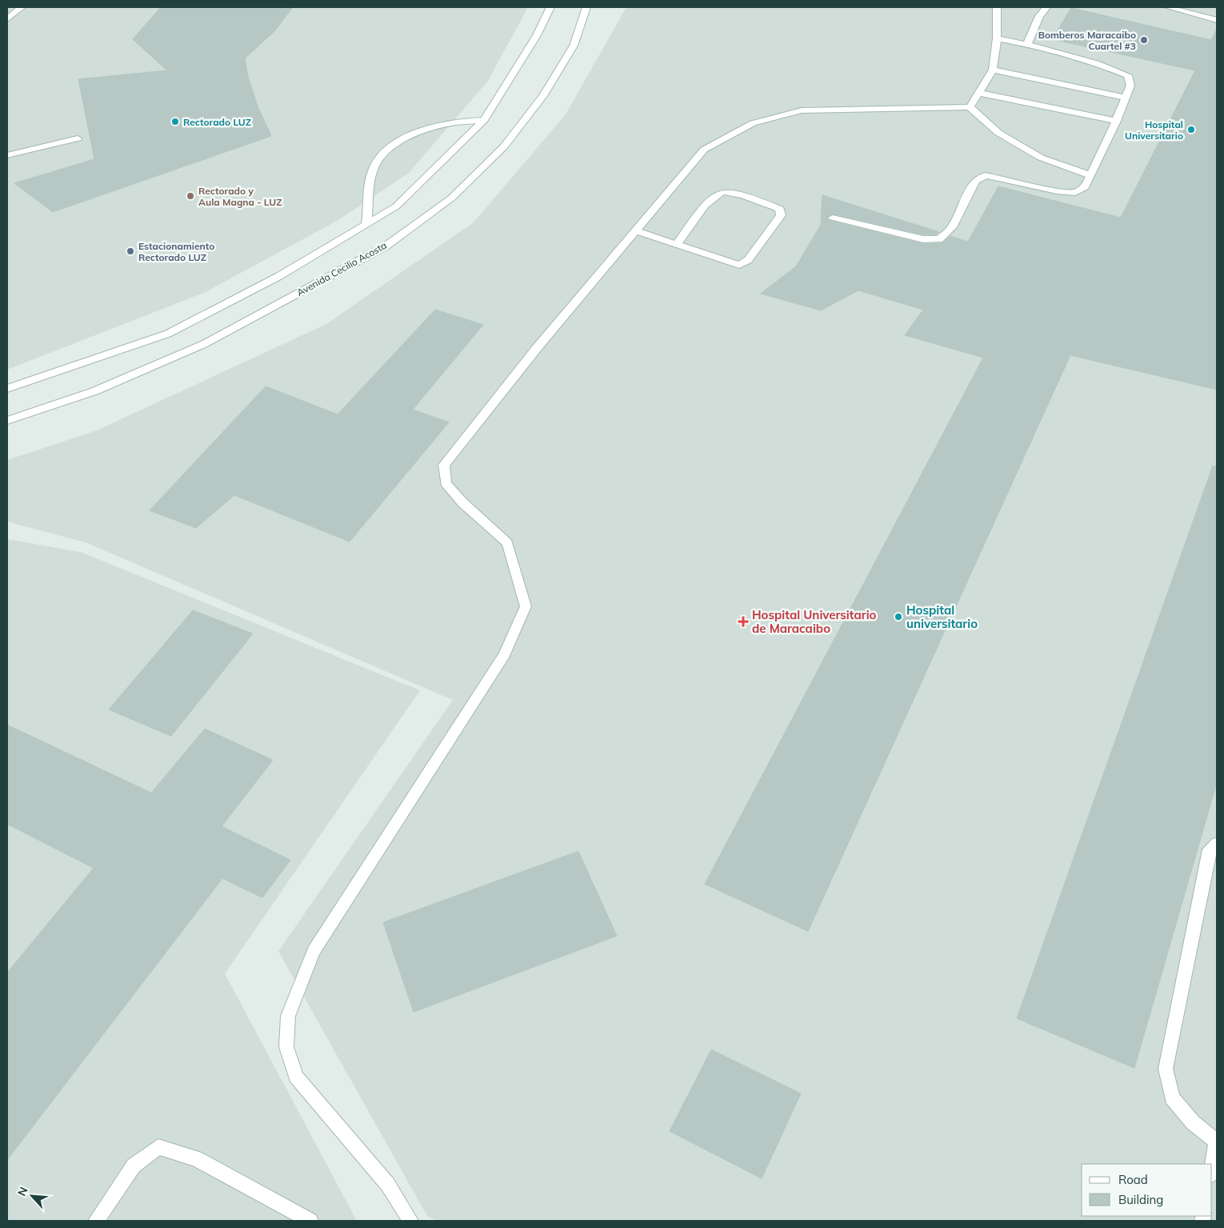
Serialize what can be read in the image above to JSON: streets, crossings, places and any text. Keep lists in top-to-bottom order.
{
  "streets": {
    "street": ["Avenida Cecilio Acosta"]
  },
  "places": {
    "other": [
      "Bomberos Maracaibo Cuartel #3",
      "Rectorado LUZ",
      "Hospital Universitario",
      "Rectorado y Aula Magna - LUZ",
      "Estacionamiento Rectorado LUZ",
      "Hospital universitario"
    ],
    "health": ["Hospital Universitario de Maracaibo"]
  },
  "legend": ["Road", "Building"],
  "north": "top left"
}
